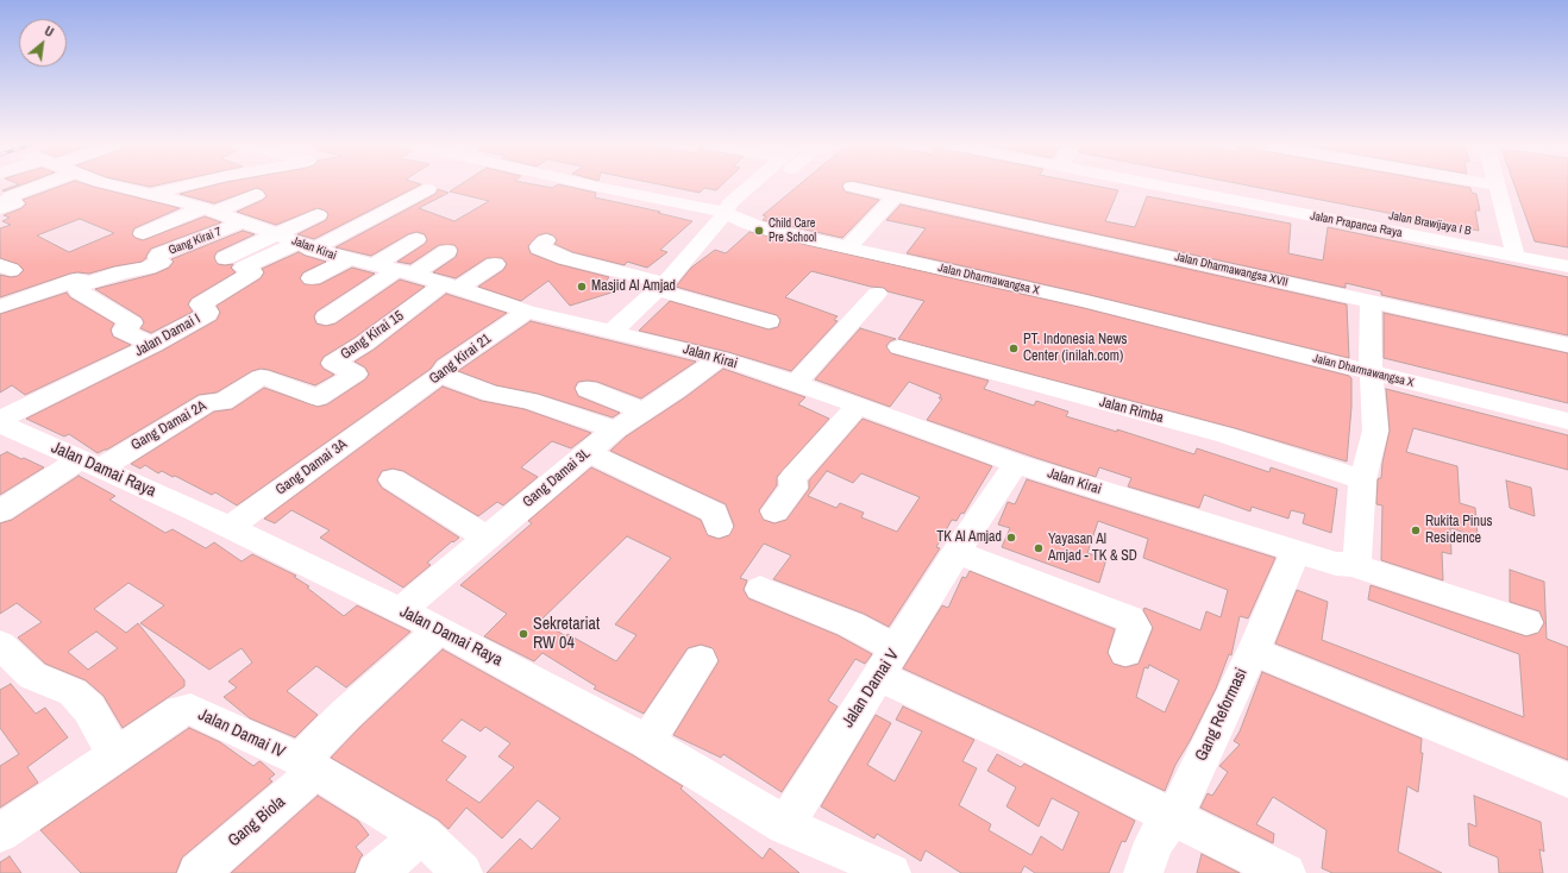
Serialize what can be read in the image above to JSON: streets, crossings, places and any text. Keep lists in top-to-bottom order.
{
  "streets": {
    "street": [
      "Jalan Prapanca Raya",
      "Gang Kirai 7",
      "Jalan Kirai",
      "Jalan Dharmawangsa XVII",
      "Jalan Dharmawangsa X",
      "Jalan Damai I",
      "Gang Kirai 15",
      "Gang Kirai 21",
      "Jalan Rimba",
      "Gang Damai 2A",
      "Gang Damai 3A",
      "Jalan Damai Raya",
      "Gang Damai 3L",
      "Jalan Damai V",
      "Gang Reformasi",
      "Jalan Damai IV",
      "Gang Biola"
    ]
  },
  "crossings": [
    ["Gang Kirai 7", "Jalan Kirai"],
    ["Jalan Kirai", "Jalan Damai I"],
    ["Jalan Kirai", "Gang Kirai 15"],
    ["Jalan Kirai", "Gang Kirai 21"],
    ["Jalan Kirai", "Gang Damai 3L"],
    ["Jalan Kirai", "Jalan Damai V"],
    ["Jalan Kirai", "Gang Reformasi"],
    ["Jalan Damai I", "Jalan Damai Raya"],
    ["Gang Kirai 15", "Gang Damai 2A"],
    ["Gang Kirai 21", "Gang Damai 3A"],
    ["Gang Damai 2A", "Jalan Damai Raya"],
    ["Gang Damai 3A", "Jalan Damai Raya"],
    ["Jalan Damai Raya", "Gang Damai 3L"],
    ["Jalan Damai Raya", "Jalan Damai V"],
    ["Jalan Damai Raya", "Jalan Damai IV"],
    ["Jalan Damai IV", "Gang Biola"]
  ],
  "places": [
    "Child Care Pre School",
    "Masjid Al Amjad",
    "PT. Indonesia News Center (inilah.com)",
    "Rukita Pinus Residence",
    "TK Al Amjad",
    "Yayasan Al Amjad - TK & SD",
    "Sekretariat RW 04"
  ],
  "north": "top right"
}
